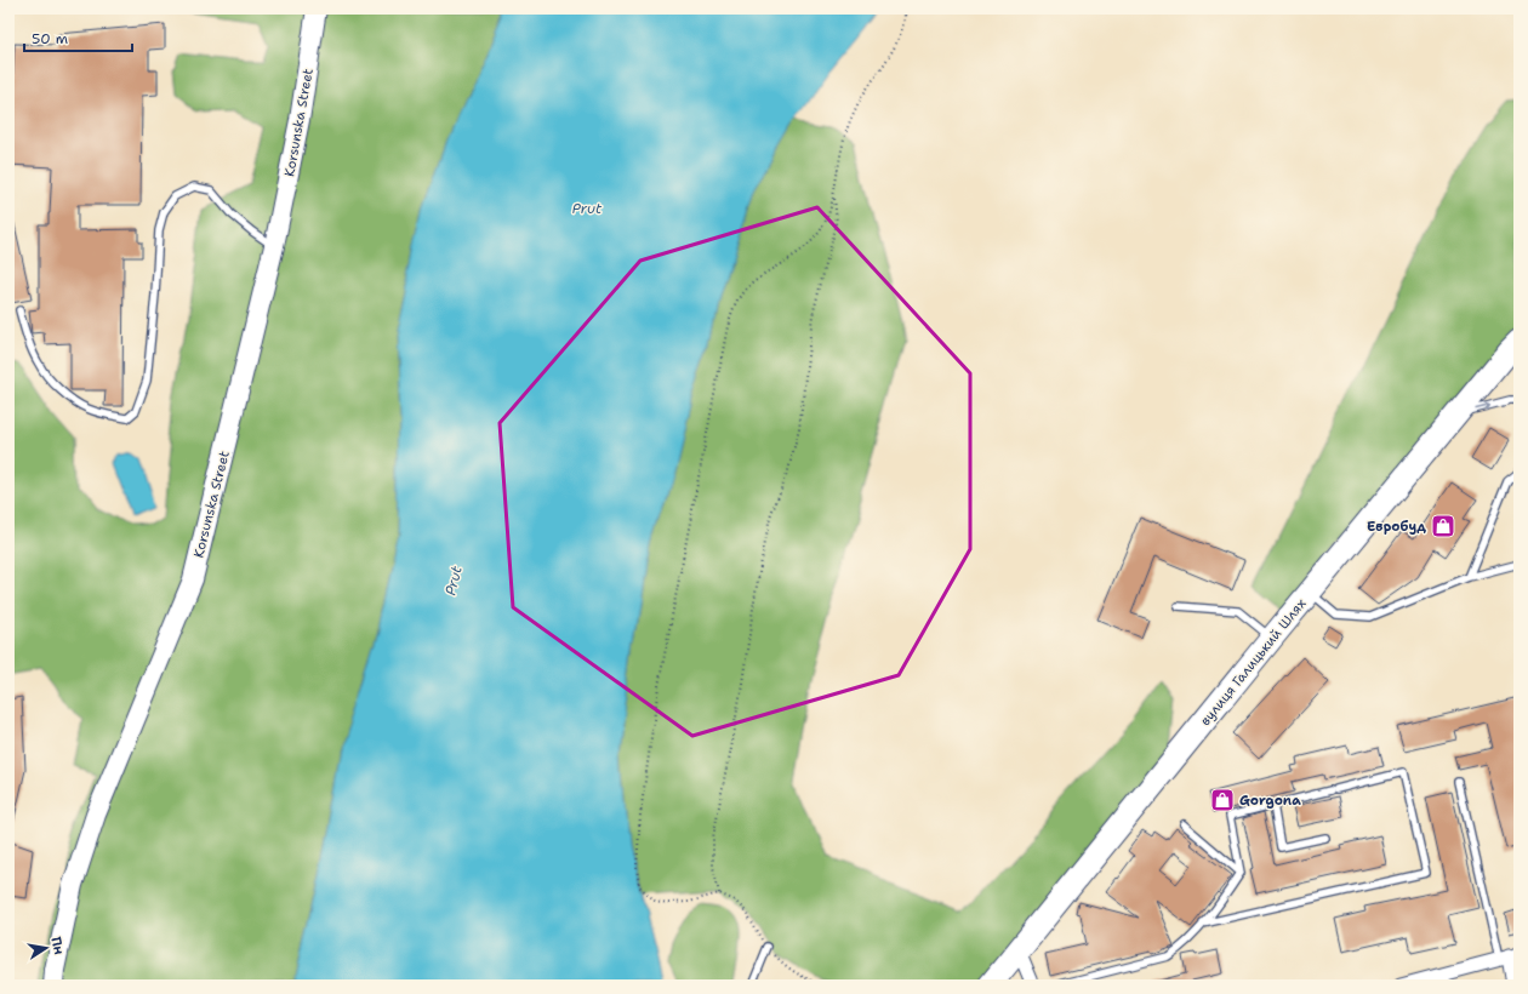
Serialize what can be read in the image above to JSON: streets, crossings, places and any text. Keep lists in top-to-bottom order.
{
  "streets": {
    "highway": ["вулиця Галицький Шлях"],
    "main road": ["Korsunska Street"]
  },
  "water": ["Prut"],
  "places": {
    "shop": ["Евробуд", "Gorgona"]
  },
  "scale_bar": "50 m",
  "north": "right"
}
